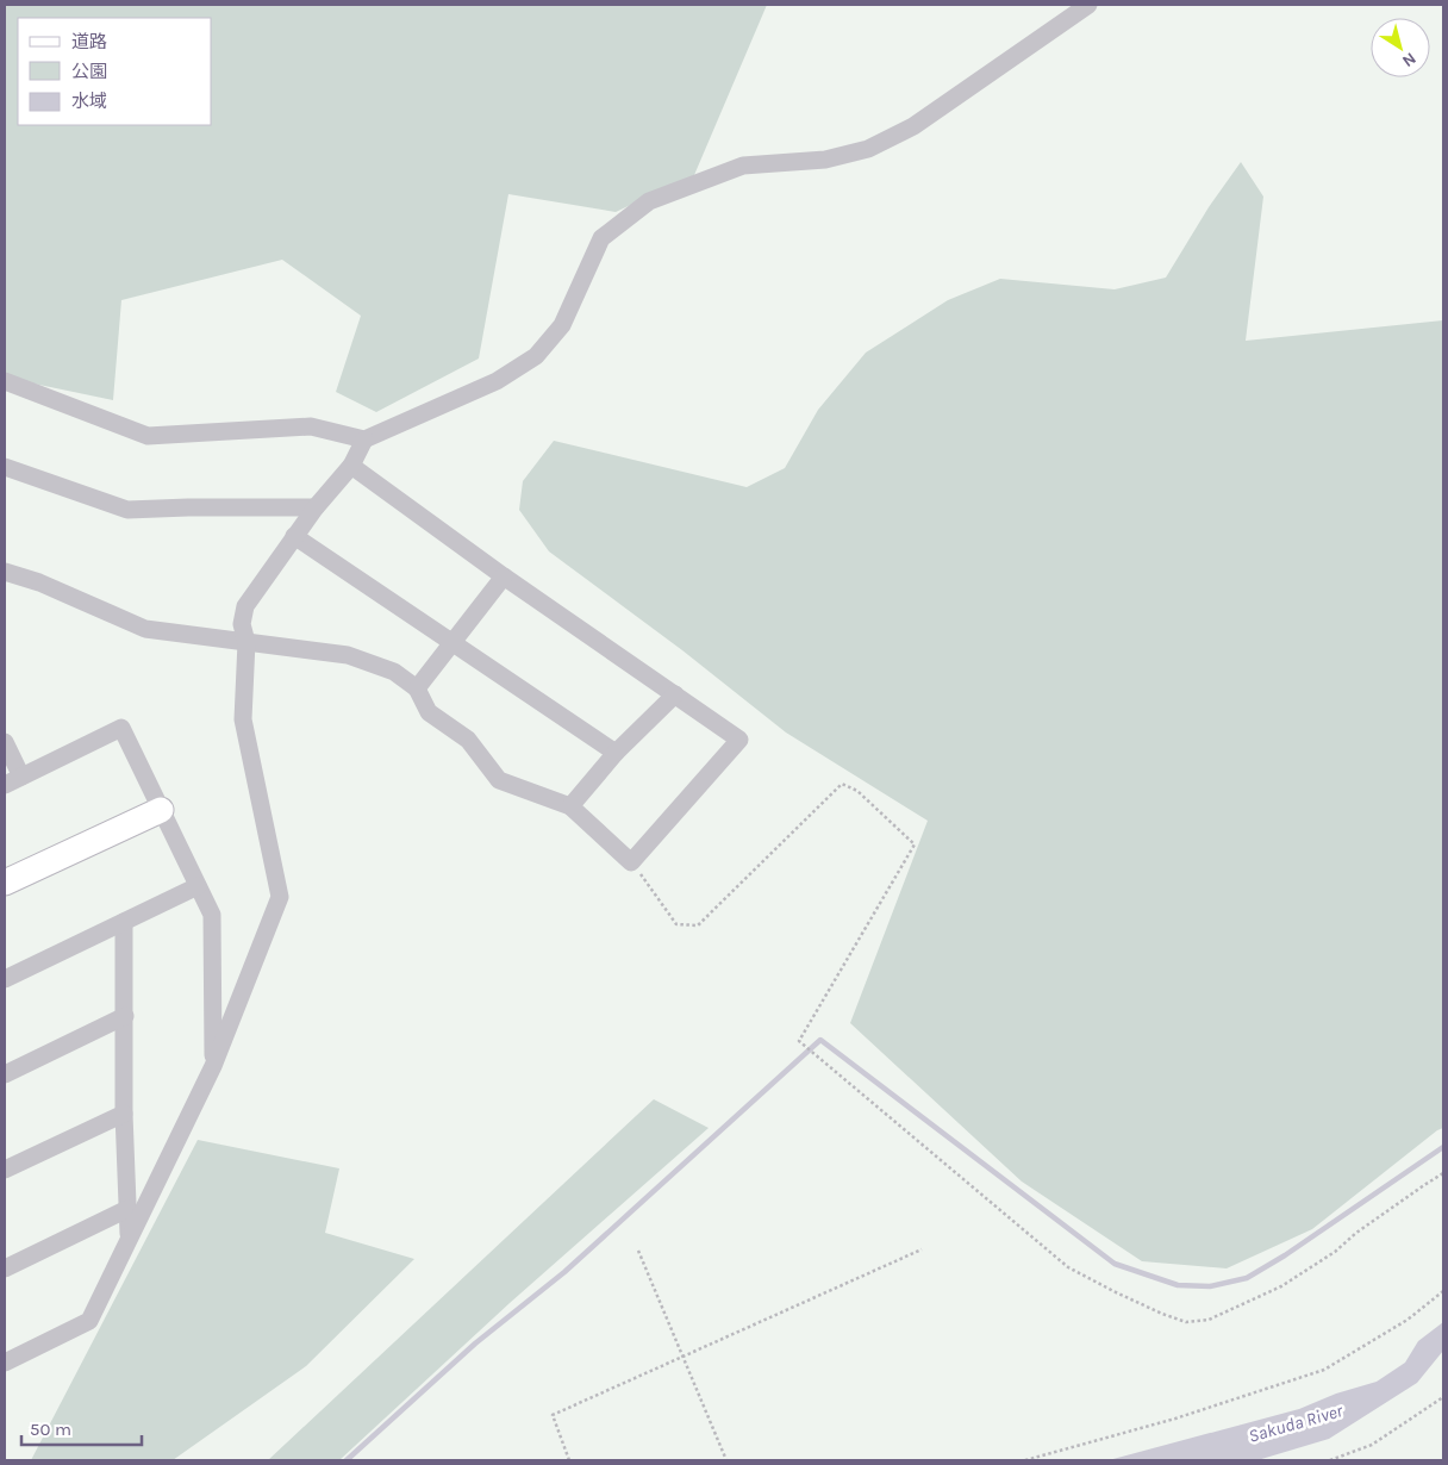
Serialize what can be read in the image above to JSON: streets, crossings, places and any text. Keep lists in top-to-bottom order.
{
  "water": ["Sakuda River"],
  "legend": ["道路", "公園", "水域"],
  "scale_bar": "50 m",
  "north": "bottom right"
}
